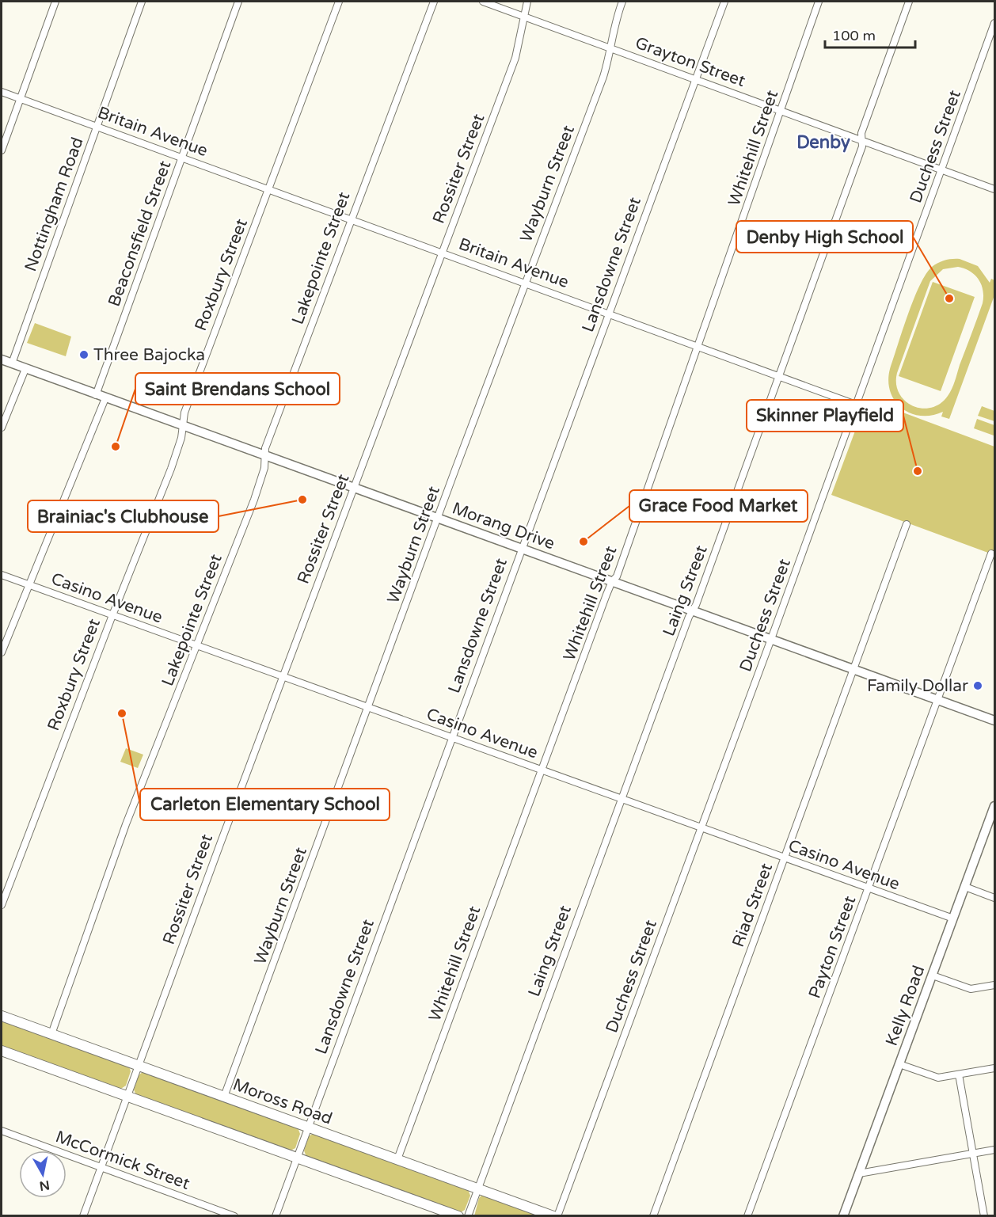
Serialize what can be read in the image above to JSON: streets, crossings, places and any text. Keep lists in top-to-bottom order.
{
  "streets": {
    "main road": ["Moross Road"],
    "street": [
      "Grayton Street",
      "Britain Avenue",
      "Duchess Street",
      "Whitehill Street",
      "Rossiter Street",
      "Wayburn Street",
      "Nottingham Road",
      "Beaconsfield Street",
      "Lakepointe Street",
      "Lansdowne Street",
      "Roxbury Street",
      "Morang Drive",
      "Laing Street",
      "Casino Avenue",
      "Riad Street",
      "Payton Street",
      "Kelly Road",
      "McCormick Street"
    ]
  },
  "crossings": [
    ["Grayton Street", "Duchess Street"],
    ["Grayton Street", "Whitehill Street"],
    ["Grayton Street", "Rossiter Street"],
    ["Grayton Street", "Wayburn Street"],
    ["Grayton Street", "Lansdowne Street"],
    ["Grayton Street", "Laing Street"],
    ["Britain Avenue", "Duchess Street"],
    ["Britain Avenue", "Whitehill Street"],
    ["Britain Avenue", "Rossiter Street"],
    ["Britain Avenue", "Wayburn Street"],
    ["Britain Avenue", "Nottingham Road"],
    ["Britain Avenue", "Beaconsfield Street"],
    ["Britain Avenue", "Lakepointe Street"],
    ["Britain Avenue", "Lansdowne Street"],
    ["Britain Avenue", "Roxbury Street"],
    ["Britain Avenue", "Laing Street"],
    ["Duchess Street", "Morang Drive"],
    ["Duchess Street", "Casino Avenue"],
    ["Whitehill Street", "Morang Drive"],
    ["Whitehill Street", "Casino Avenue"],
    ["Whitehill Street", "Moross Road"],
    ["Rossiter Street", "Morang Drive"],
    ["Rossiter Street", "Casino Avenue"],
    ["Rossiter Street", "Moross Road"],
    ["Rossiter Street", "McCormick Street"],
    ["Wayburn Street", "Morang Drive"],
    ["Wayburn Street", "Casino Avenue"],
    ["Wayburn Street", "Moross Road"],
    ["Nottingham Road", "Morang Drive"],
    ["Beaconsfield Street", "Morang Drive"],
    ["Lakepointe Street", "Morang Drive"],
    ["Lakepointe Street", "Casino Avenue"],
    ["Lakepointe Street", "Moross Road"],
    ["Lansdowne Street", "Morang Drive"],
    ["Lansdowne Street", "Casino Avenue"],
    ["Lansdowne Street", "Moross Road"],
    ["Roxbury Street", "Morang Drive"],
    ["Roxbury Street", "Casino Avenue"],
    ["Morang Drive", "Laing Street"],
    ["Morang Drive", "Riad Street"],
    ["Morang Drive", "Payton Street"],
    ["Laing Street", "Casino Avenue"],
    ["Laing Street", "Moross Road"],
    ["Casino Avenue", "Riad Street"],
    ["Casino Avenue", "Payton Street"],
    ["Casino Avenue", "Kelly Road"]
  ],
  "districts": ["Denby"],
  "places": [
    "Denby High School",
    "Three Bajocka",
    "Saint Brendans School",
    "Skinner Playfield",
    "Brainiac's Clubhouse",
    "Grace Food Market",
    "Family Dollar",
    "Carleton Elementary School"
  ],
  "scale_bar": "100 m",
  "north": "bottom"
}
